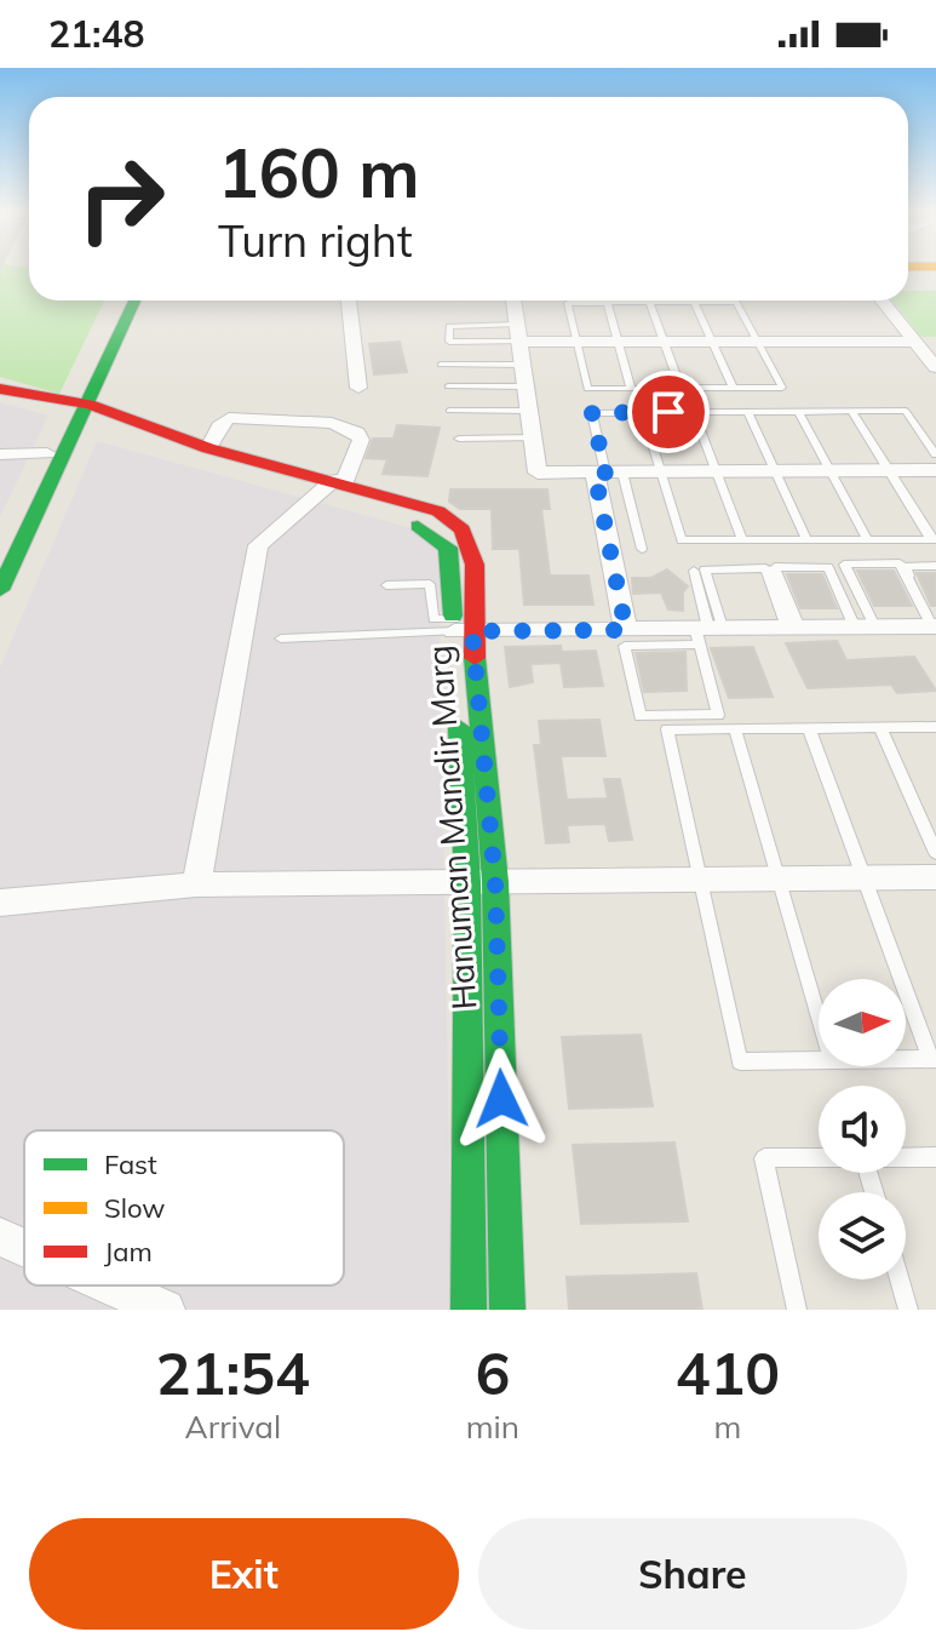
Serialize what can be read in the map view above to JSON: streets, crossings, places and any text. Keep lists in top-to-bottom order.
{
  "streets": {
    "street": ["Hanuman Mandir Marg"]
  },
  "legend": ["Fast", "Slow", "Jam"],
  "north": "right",
  "page": {
    "status": "21:48",
    "turn": ["160 m", "Turn right"],
    "eta": [
      "21:54",
      "Arrival",
      "6",
      "min",
      "410",
      "m"
    ],
    "buttons": ["Exit", "Share"]
  }
}
